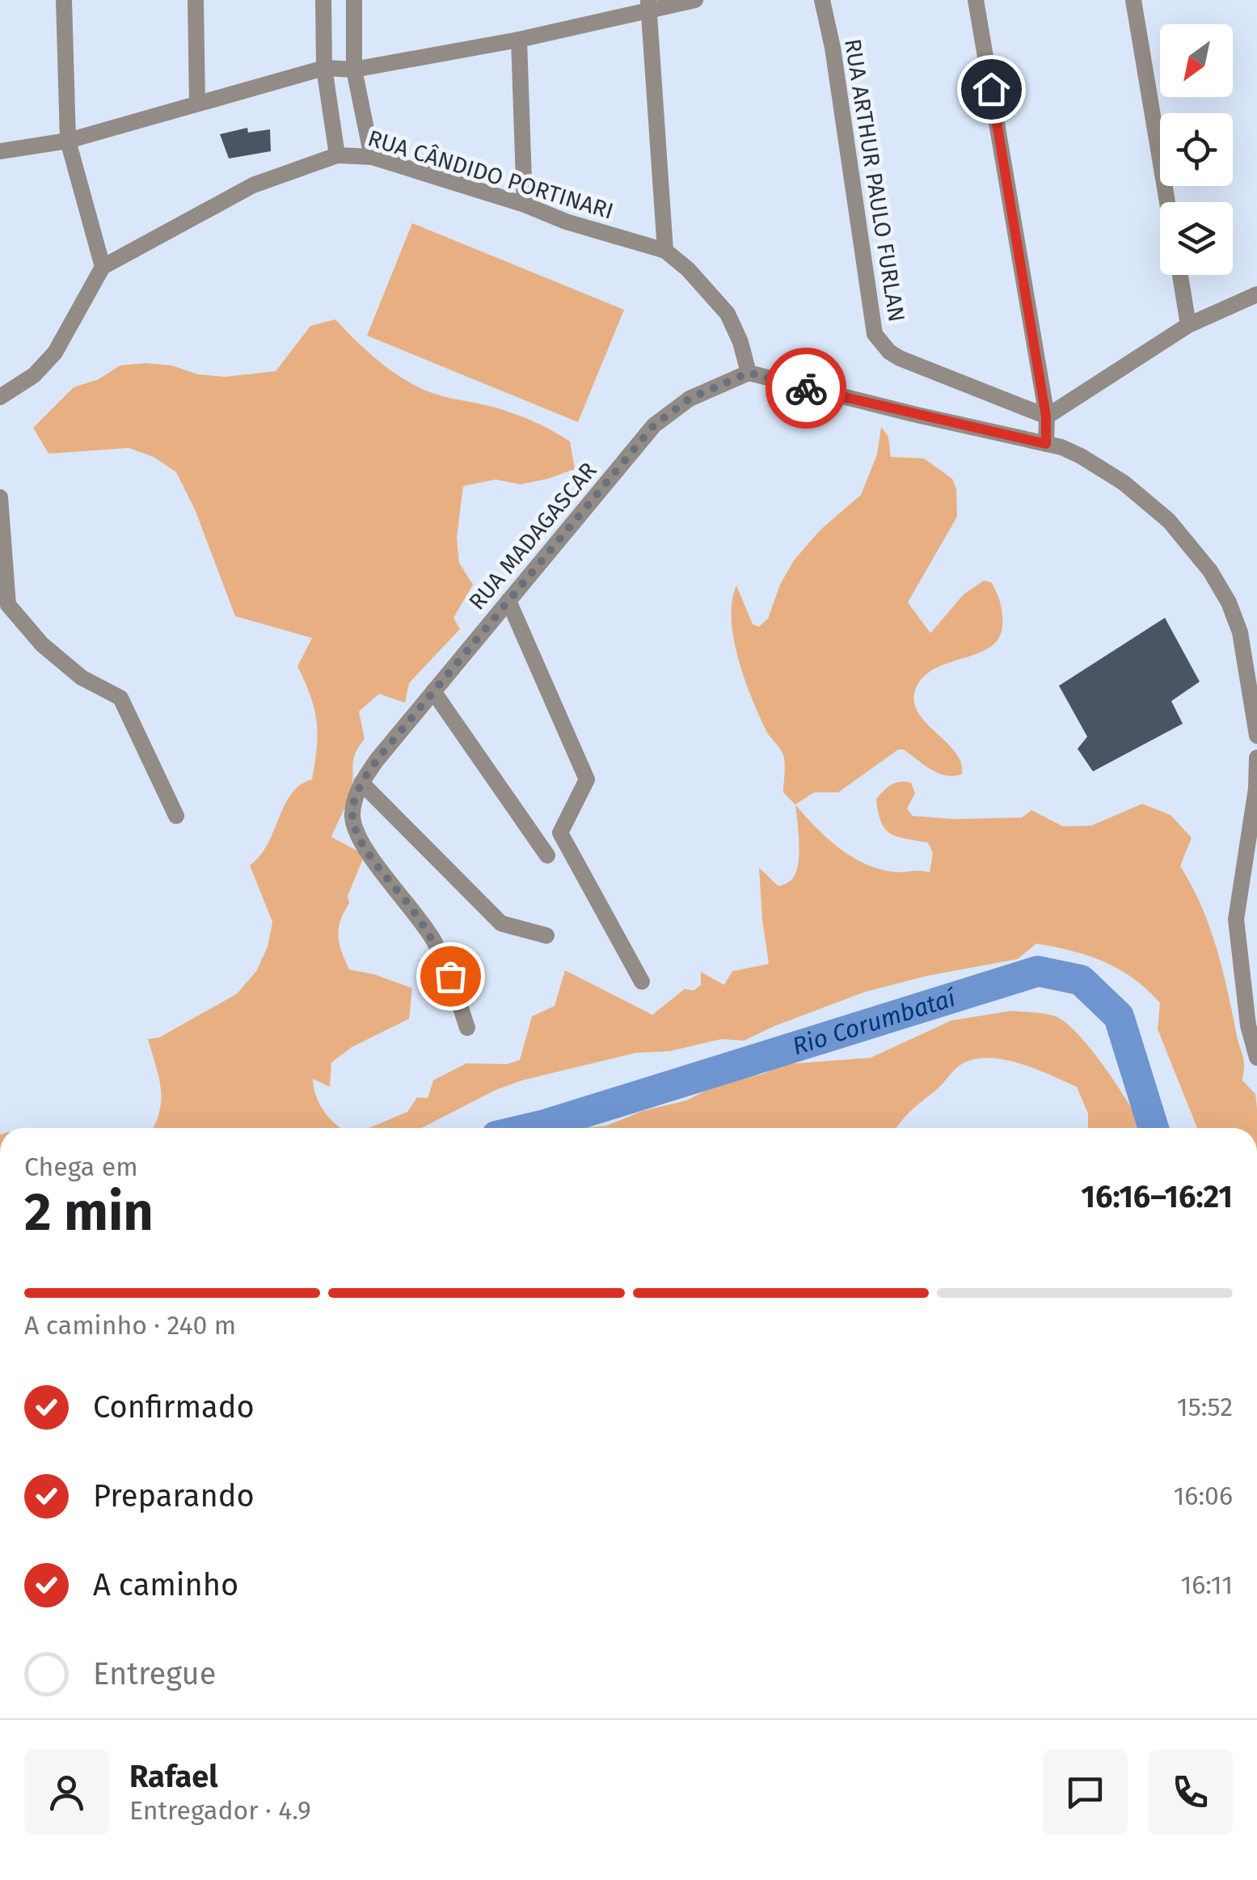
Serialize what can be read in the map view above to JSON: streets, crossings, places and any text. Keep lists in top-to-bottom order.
{
  "streets": {
    "street": ["RUA CÂNDIDO PORTINARI", "RUA ARTHUR PAULO FURLAN", "RUA MADAGASCAR"]
  },
  "crossings": [
    ["RUA CÂNDIDO PORTINARI", "RUA MADAGASCAR"]
  ],
  "water": ["Rio Corumbataí"],
  "north": "bottom left",
  "page": {
    "heading": ["2 min", "Chega em", "16:16–16:21"],
    "panel": ["Rafael", "Entregador · 4.9"],
    "bar": "A caminho · 240 m",
    "list": [
      ["Confirmado", "15:52"],
      ["Preparando", "16:06"],
      ["A caminho", "16:11"],
      "Entregue"
    ]
  }
}
